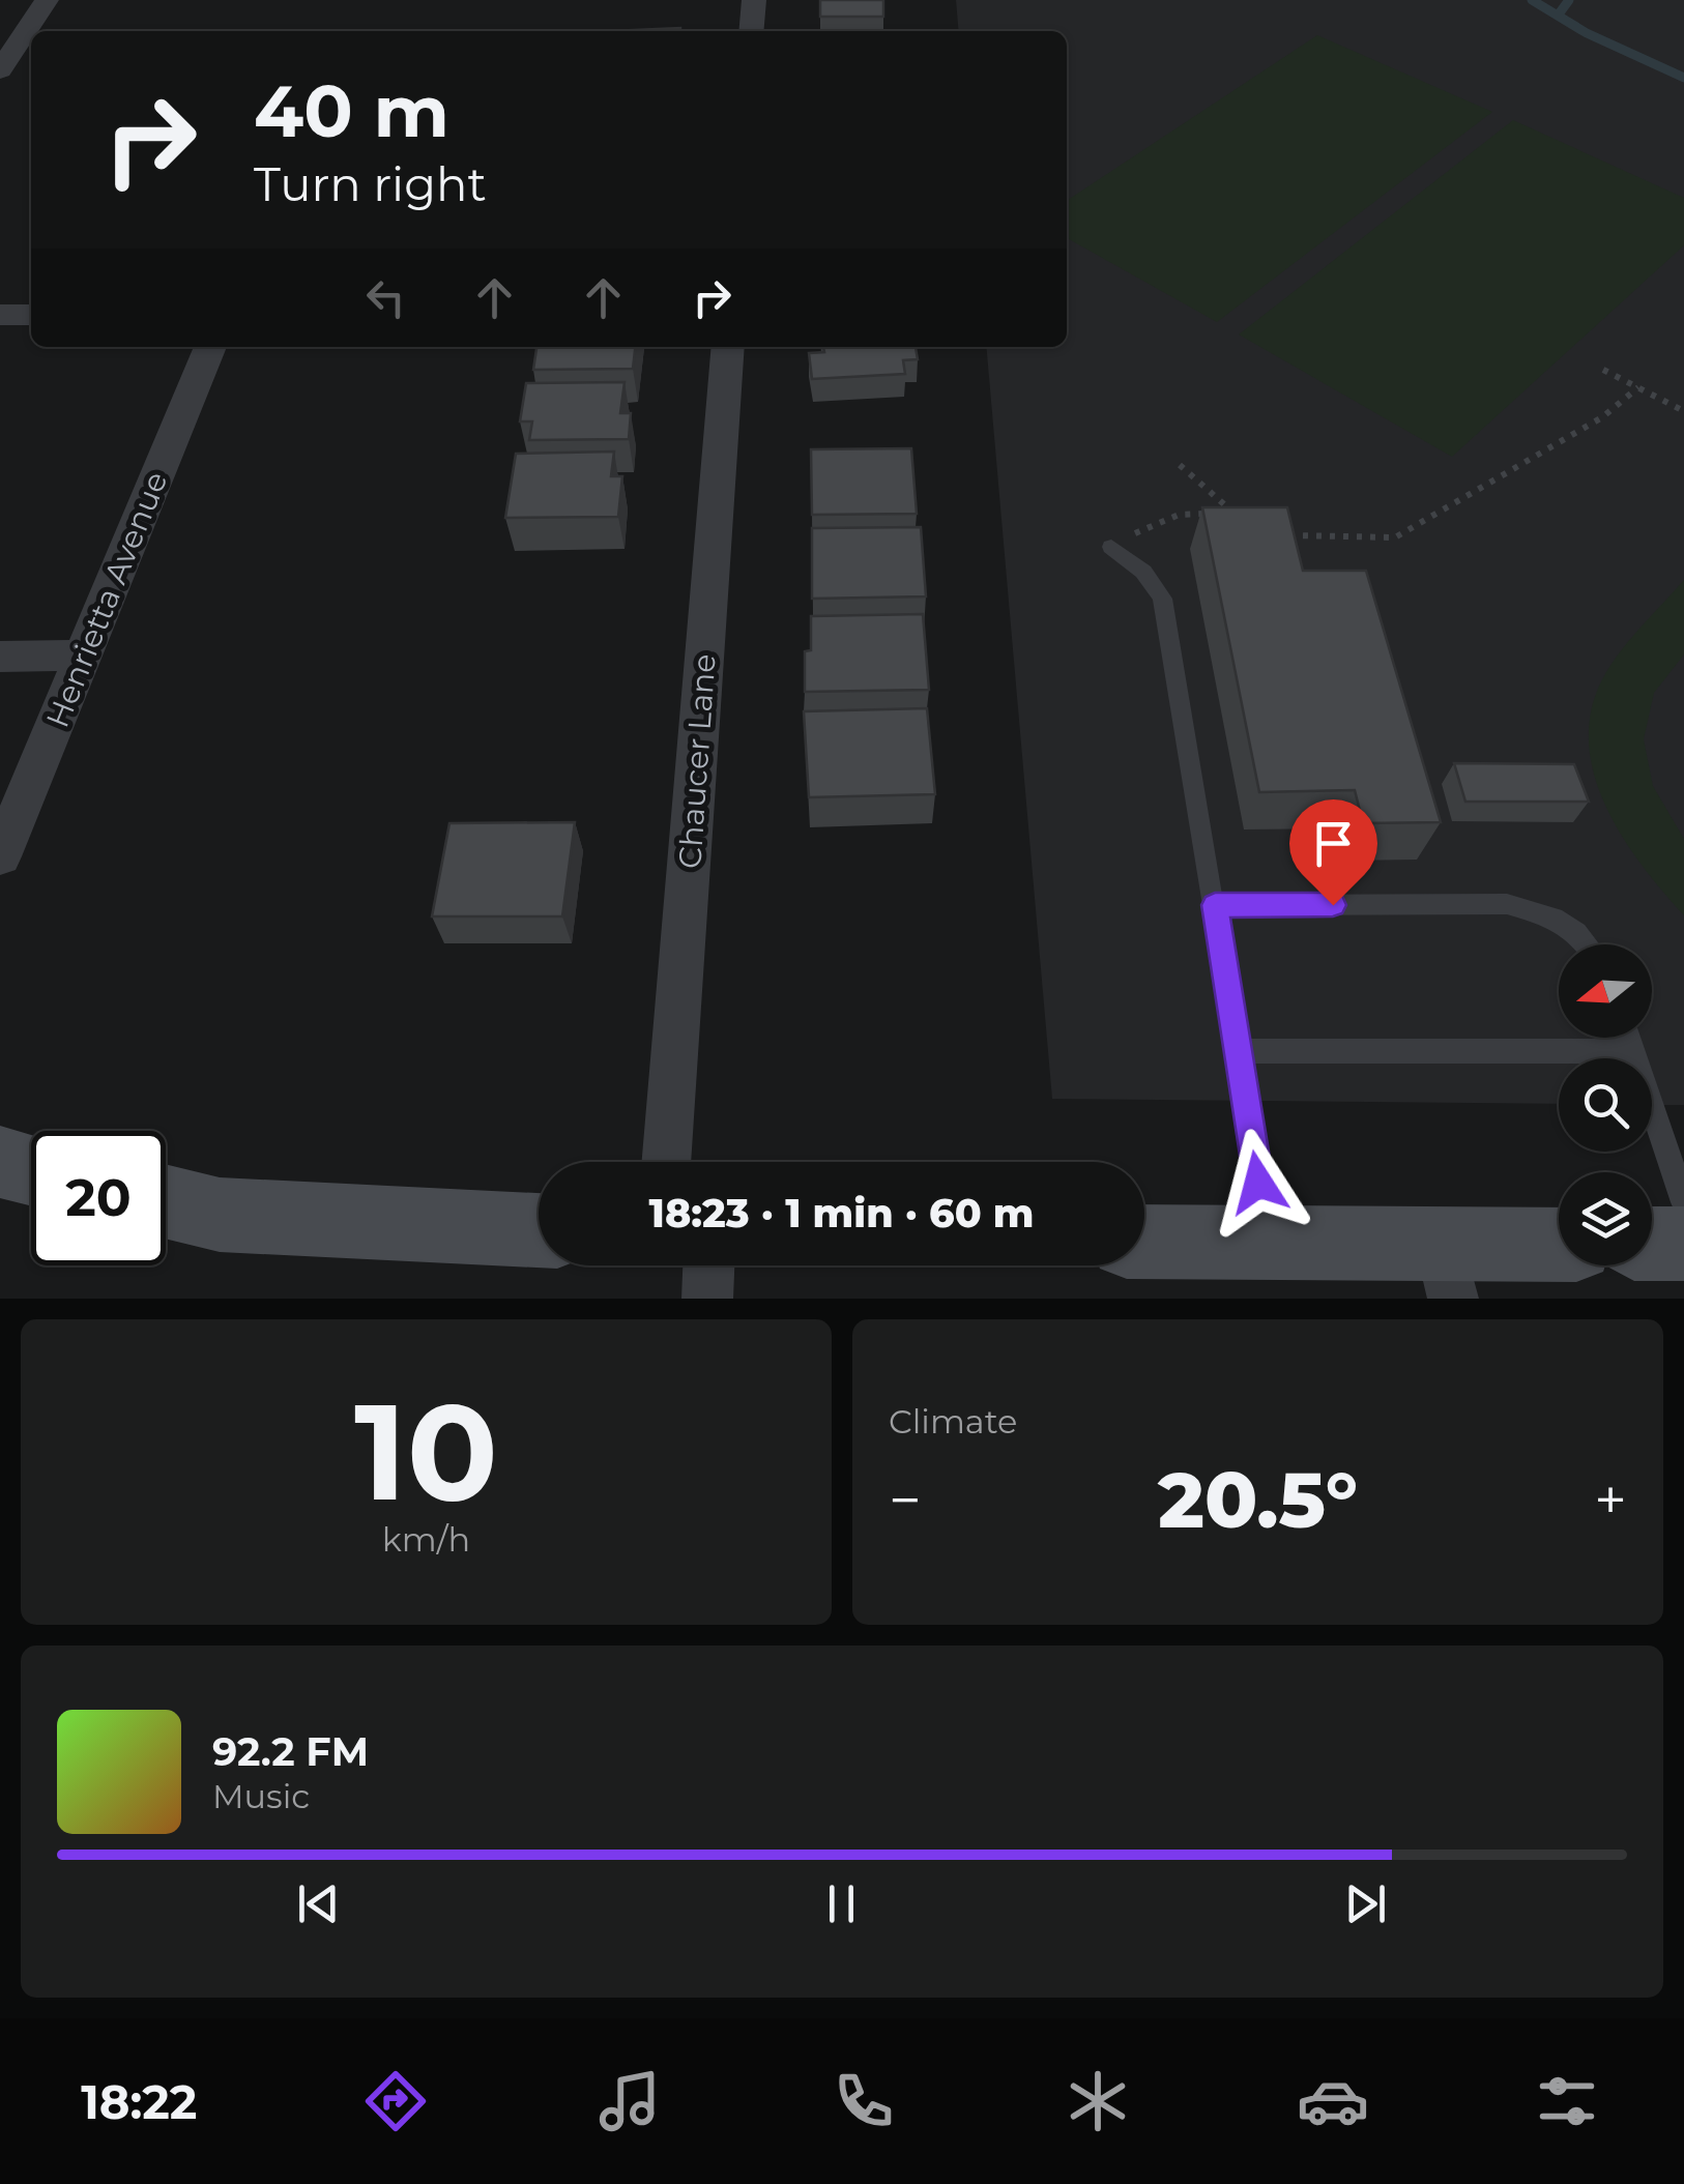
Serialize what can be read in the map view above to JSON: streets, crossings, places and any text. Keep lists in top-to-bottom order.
{
  "streets": {
    "street": ["Henrietta Avenue", "Chaucer Lane"]
  },
  "north": "left",
  "page": {
    "turn": ["40 m", "Turn right"],
    "limit": "20",
    "trip": "18:23 · 1 min · 60 m",
    "tile": [
      ["10", "km/h"],
      "Climate"
    ],
    "heat": ["−", "20.5°", "+"],
    "song": ["92.2 FM", "Music"],
    "tabs": "18:22"
  }
}
